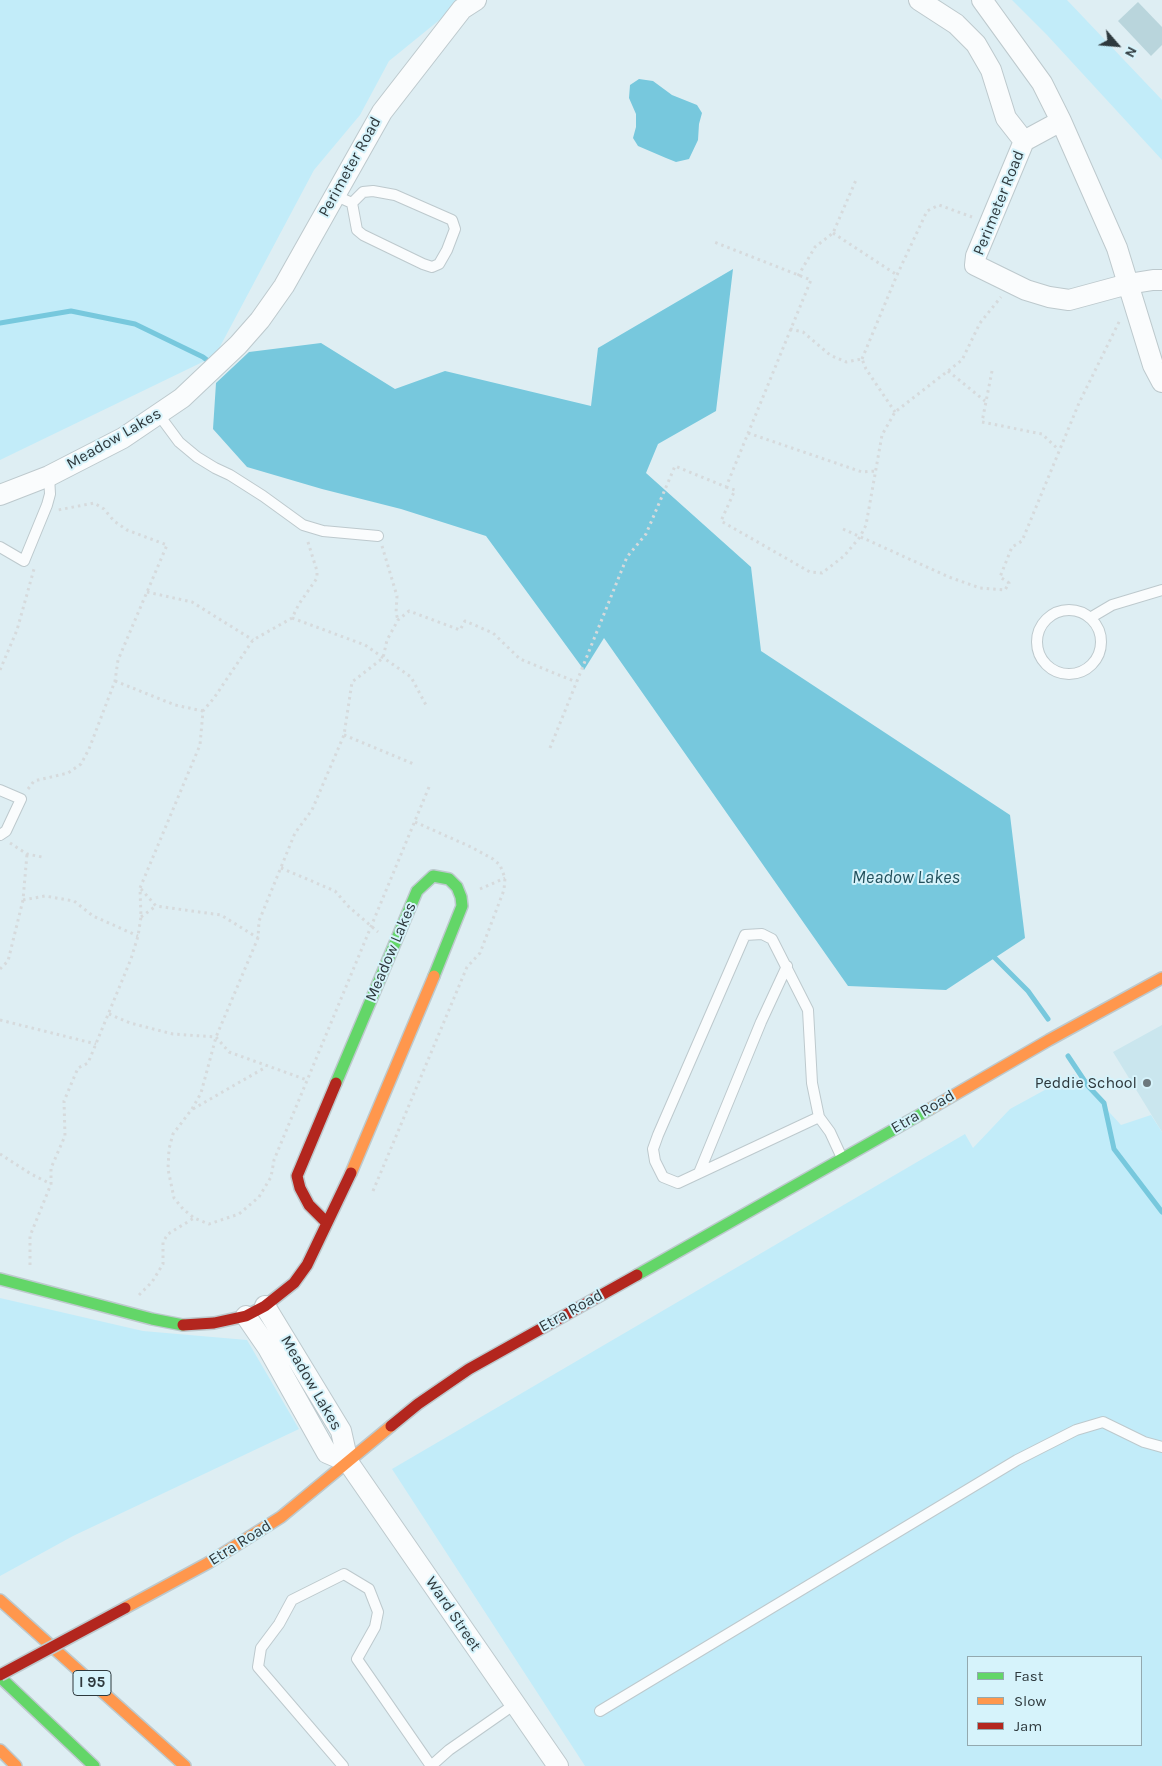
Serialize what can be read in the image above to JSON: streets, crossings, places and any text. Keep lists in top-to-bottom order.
{
  "streets": {
    "main road": ["Meadow Lakes", "Etra Road", "I 95"],
    "street": ["Perimeter Road", "Ward Street"]
  },
  "crossings": [
    ["Perimeter Road", "Meadow Lakes"],
    ["Meadow Lakes", "Etra Road"],
    ["Meadow Lakes", "Ward Street"],
    ["Etra Road", "Ward Street"]
  ],
  "water": ["Meadow Lakes"],
  "places": ["Peddie School"],
  "legend": ["Fast", "Slow", "Jam"],
  "north": "bottom right"
}
